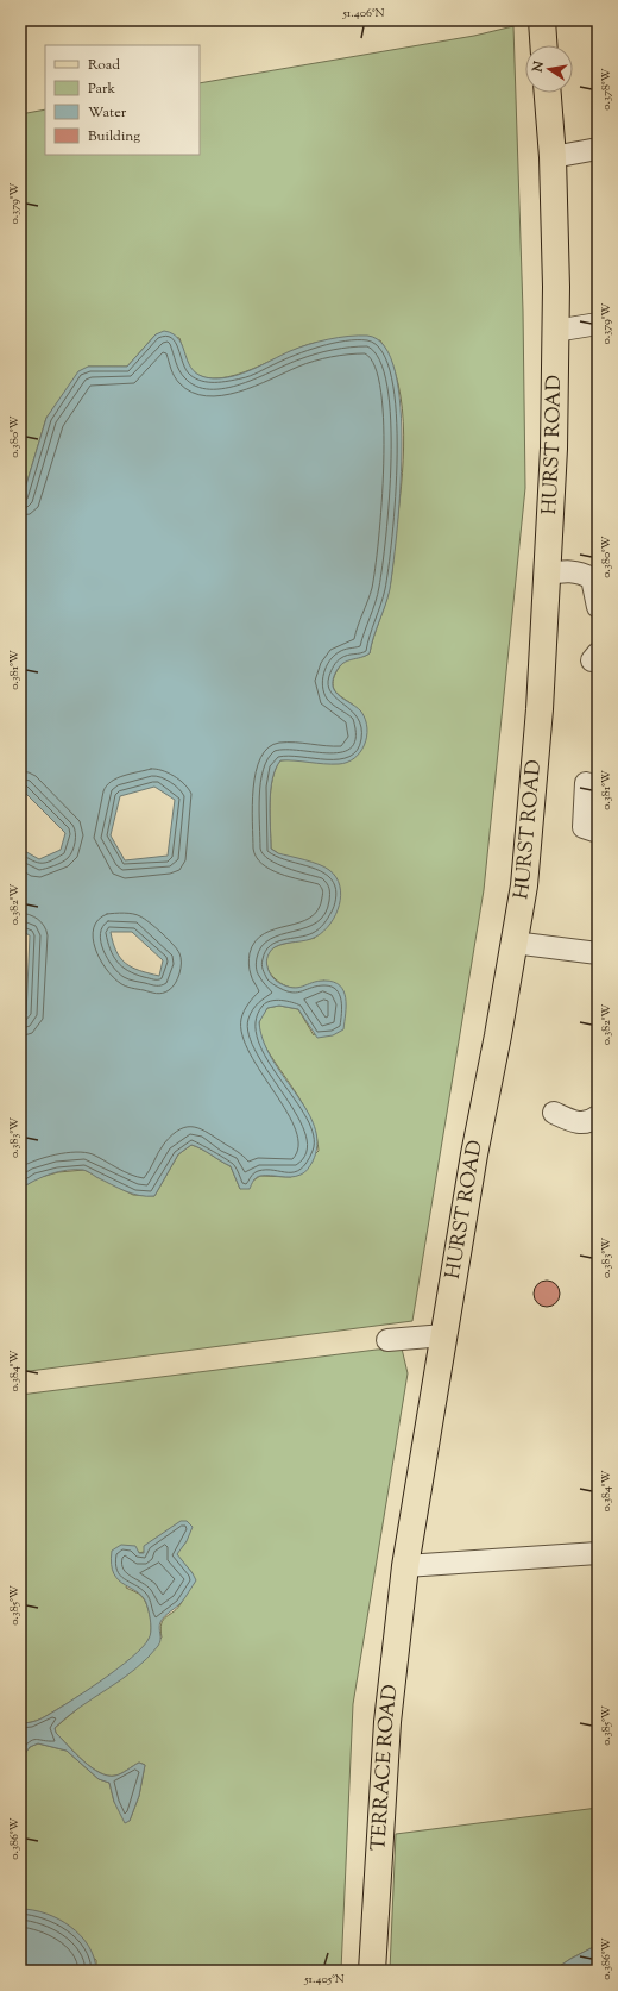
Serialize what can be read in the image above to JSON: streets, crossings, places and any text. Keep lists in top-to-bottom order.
{
  "streets": {
    "main road": ["HURST ROAD", "TERRACE ROAD"]
  },
  "crossings": [
    ["HURST ROAD", "TERRACE ROAD"]
  ],
  "legend": [
    "Road",
    "Park",
    "Water",
    "Building"
  ],
  "north": "left",
  "coordinates": [
    "51.406°N",
    "0.378°W",
    "0.379°W",
    "0.380°W",
    "0.381°W",
    "0.382°W",
    "0.383°W",
    "0.384°W",
    "0.385°W",
    "0.386°W",
    "51.405°N"
  ]
}
